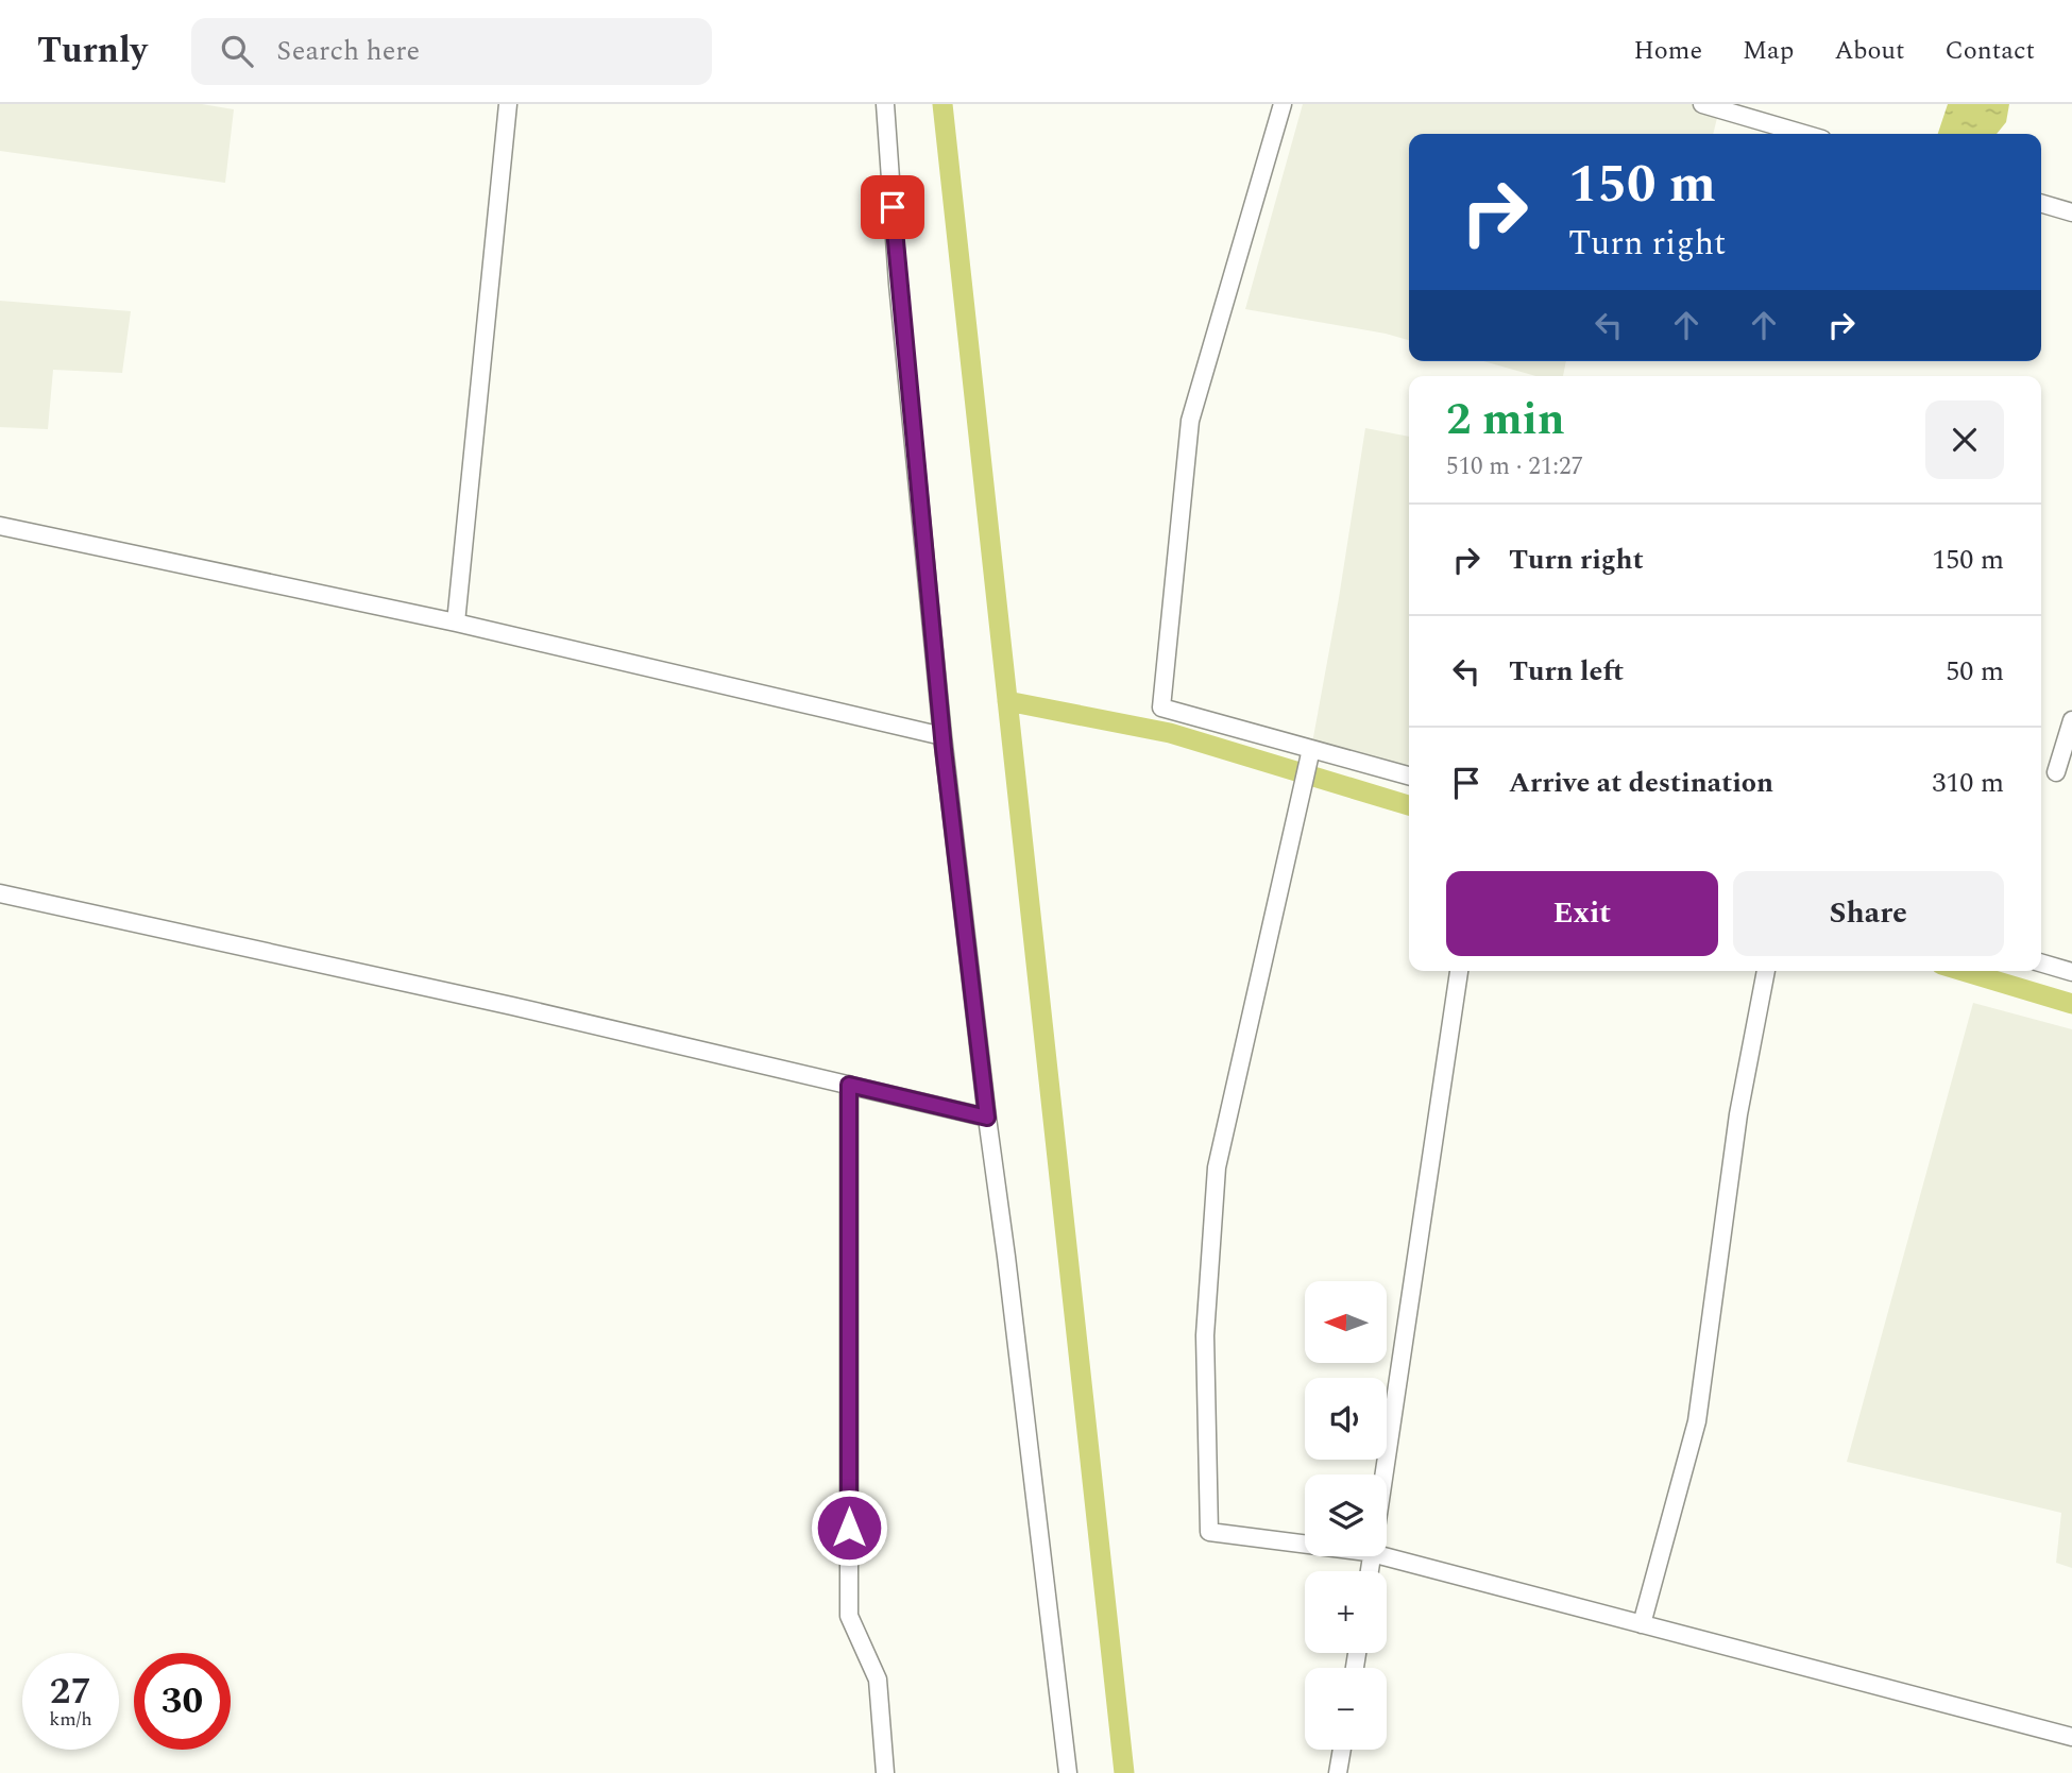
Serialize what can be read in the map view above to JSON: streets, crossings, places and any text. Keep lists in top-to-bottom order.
{
  "north": "left",
  "page": {
    "header": "Turnly",
    "search": "Search here",
    "nav": [
      "Home",
      "Map",
      "About",
      "Contact"
    ],
    "turn": ["150 m", "Turn right"],
    "heading": ["2 min", "510 m · 21:27"],
    "list": [
      {
        "name": "Turn right",
        "value": "150 m"
      },
      {
        "name": "Turn left",
        "value": "50 m"
      },
      {
        "name": "Arrive at destination",
        "value": "310 m"
      }
    ],
    "buttons": ["Exit", "Share"],
    "map_buttons": ["+", "−"],
    "speed": "27 km/h",
    "limit": "30"
  }
}
